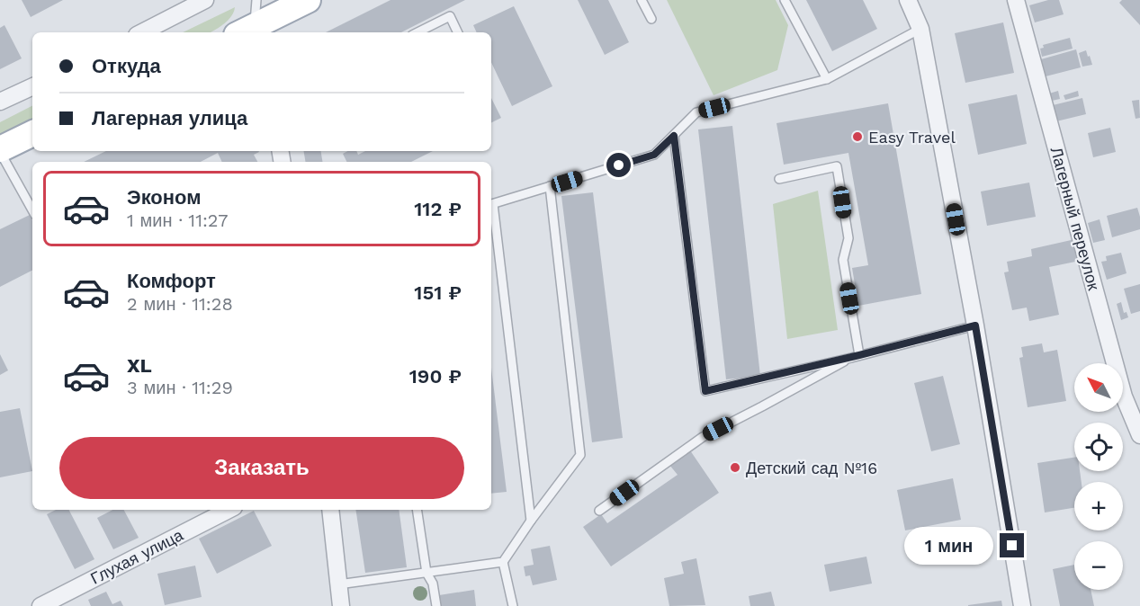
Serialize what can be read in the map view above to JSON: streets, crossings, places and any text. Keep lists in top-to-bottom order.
{
  "streets": {
    "street": ["Лагерный переулок", "Глухая улица"]
  },
  "places": ["Easy Travel", "Детский сад №16"],
  "north": "top left",
  "page": {
    "banner": ["Откуда", "Лагерная улица"],
    "list": [
      {
        "name": "Эконом",
        "note": "1 мин · 11:27",
        "value": "112 ₽"
      },
      {
        "name": "Комфорт",
        "note": "2 мин · 11:28",
        "value": "151 ₽"
      },
      {
        "name": "XL",
        "note": "3 мин · 11:29",
        "value": "190 ₽"
      }
    ],
    "map_buttons": ["+", "−"],
    "buttons": "Заказать",
    "bubble": "1 мин"
  }
}
